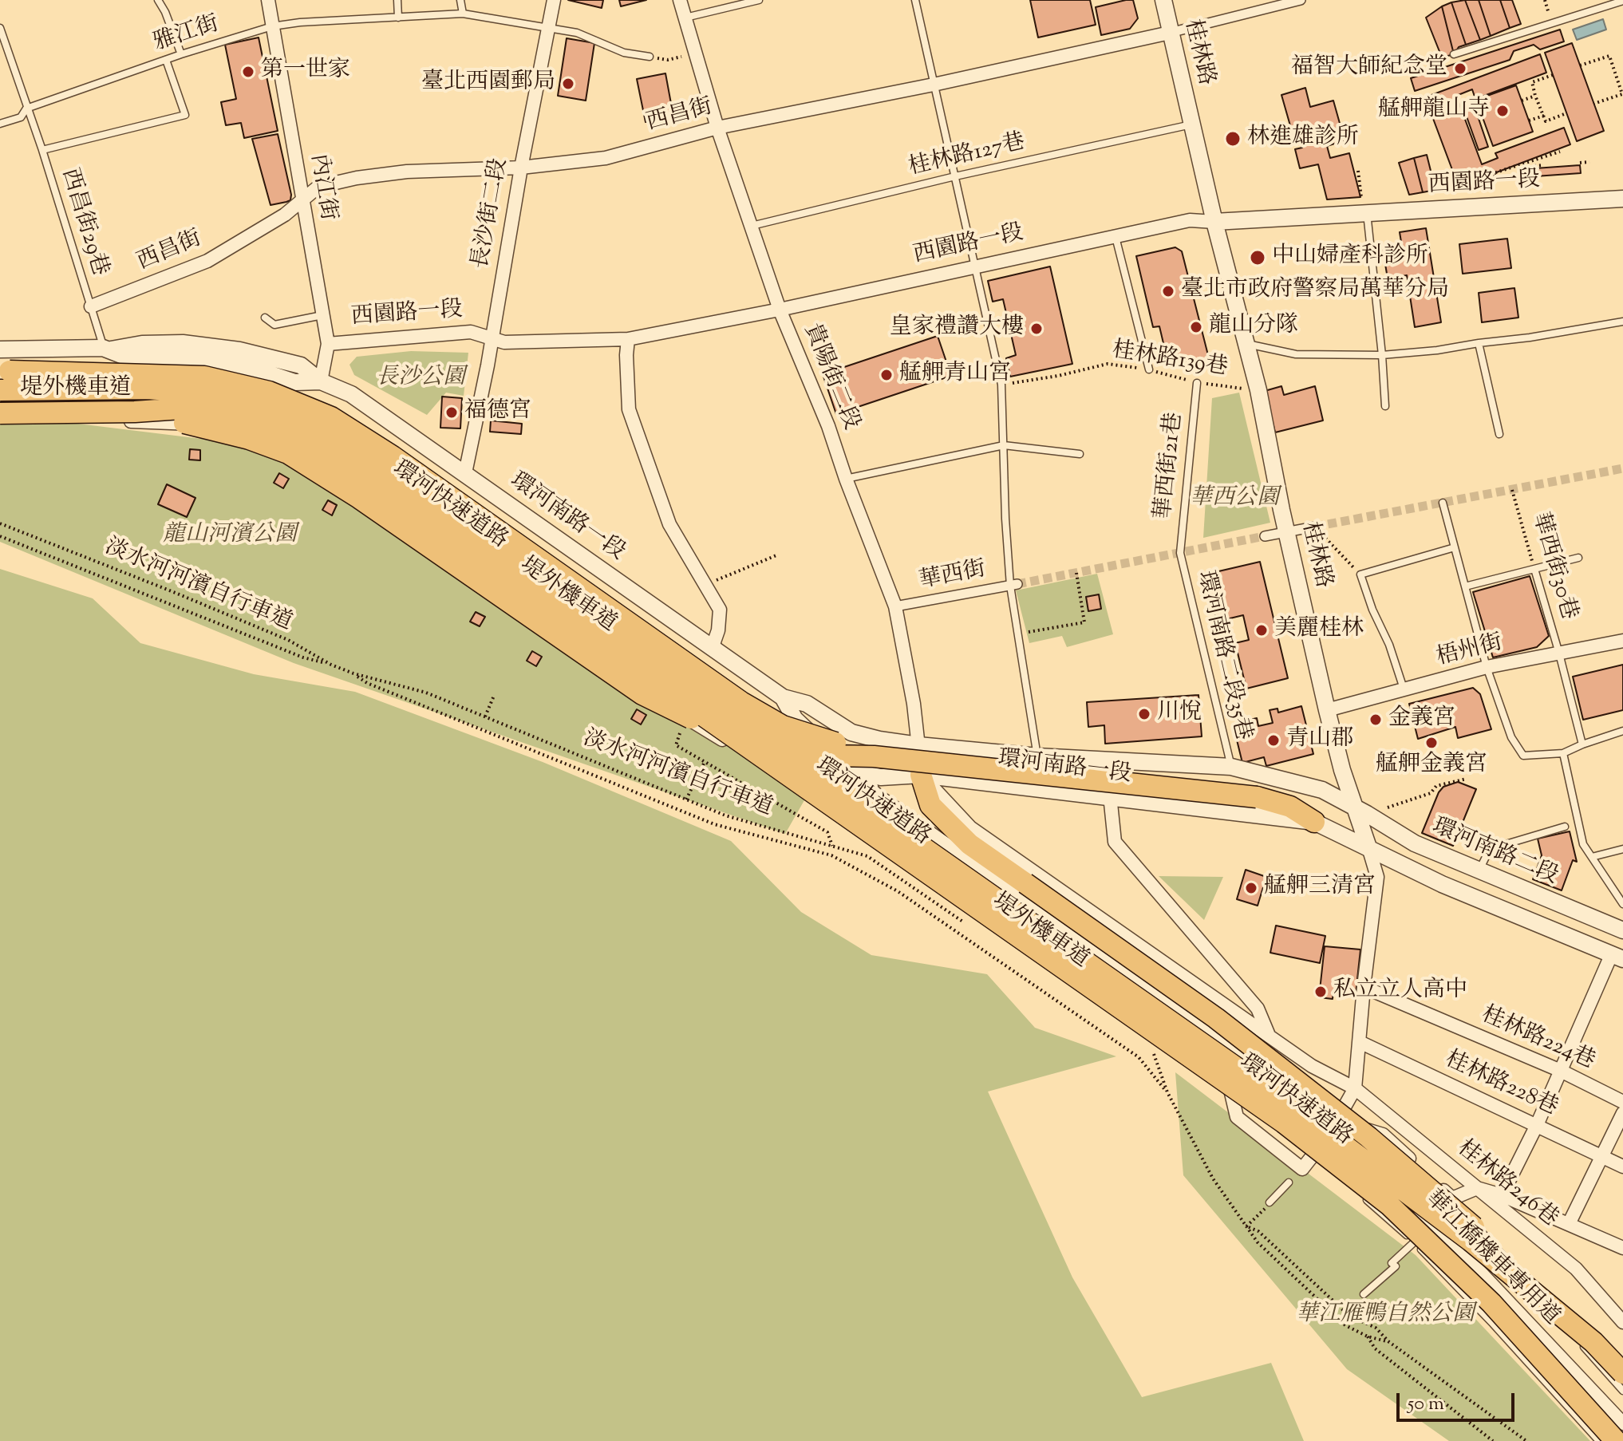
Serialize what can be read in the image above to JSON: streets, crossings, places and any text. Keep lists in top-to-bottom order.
{
  "streets": {
    "highway": ["環河快速道路"],
    "street": [
      "桂林路",
      "西昌街",
      "西園路一段",
      "內江街",
      "長沙街二段",
      "貴陽街二段",
      "堤外機車道",
      "環河南路一段",
      "華西街",
      "梧州街",
      "環河南路二段",
      "桂林路224巷",
      "桂林路228巷",
      "桂林路246巷",
      "華江橋機車專用道"
    ],
    "lane": [
      "雅江街",
      "桂林路127巷",
      "西昌街29巷",
      "華西街21巷",
      "華西街30巷",
      "環河南路二段35巷"
    ],
    "path": ["桂林路139巷", "淡水河河濱自行車道"]
  },
  "crossings": [
    ["雅江街", "內江街"],
    ["雅江街", "長沙街二段"],
    ["雅江街", "西昌街29巷"],
    ["桂林路", "西昌街"],
    ["桂林路", "桂林路127巷"],
    ["桂林路", "西園路一段"],
    ["桂林路", "桂林路139巷"],
    ["桂林路", "堤外機車道"],
    ["桂林路", "環河南路一段"],
    ["桂林路", "梧州街"],
    ["桂林路", "環河南路二段"],
    ["桂林路", "桂林路224巷"],
    ["桂林路", "桂林路228巷"],
    ["桂林路", "桂林路246巷"],
    ["桂林路", "華江橋機車專用道"],
    ["西昌街", "內江街"],
    ["西昌街", "長沙街二段"],
    ["西昌街", "西昌街29巷"],
    ["西昌街", "貴陽街二段"],
    ["桂林路127巷", "貴陽街二段"],
    ["西園路一段", "內江街"],
    ["西園路一段", "長沙街二段"],
    ["西園路一段", "貴陽街二段"],
    ["內江街", "環河南路一段"],
    ["長沙街二段", "環河南路一段"],
    ["西昌街29巷", "環河南路一段"],
    ["桂林路139巷", "華西街21巷"],
    ["貴陽街二段", "環河南路一段"],
    ["貴陽街二段", "華西街"],
    ["貴陽街二段", "桂林路246巷"],
    ["堤外機車道", "環河快速道路"],
    ["華西街21巷", "環河南路二段35巷"],
    ["環河南路一段", "環河南路二段35巷"],
    ["環河南路一段", "環河南路二段"],
    ["環河南路一段", "桂林路246巷"],
    ["華西街30巷", "梧州街"]
  ],
  "parks": [
    "長沙公園",
    "華西公園",
    "龍山河濱公園",
    "華江雁鴨自然公園"
  ],
  "places": [
    "福智大師紀念堂",
    "第一世家",
    "臺北西園郵局",
    "艋舺龍山寺",
    "林進雄診所",
    "中山婦產科診所",
    "臺北市政府警察局萬華分局",
    "龍山分隊",
    "皇家禮讚大樓",
    "艋舺青山宮",
    "福德宮",
    "美麗桂林",
    "川悅",
    "金義宮",
    "青山郡",
    "艋舺金義宮",
    "艋舺三清宮",
    "私立立人高中"
  ],
  "scale_bar": "50 m"
}
